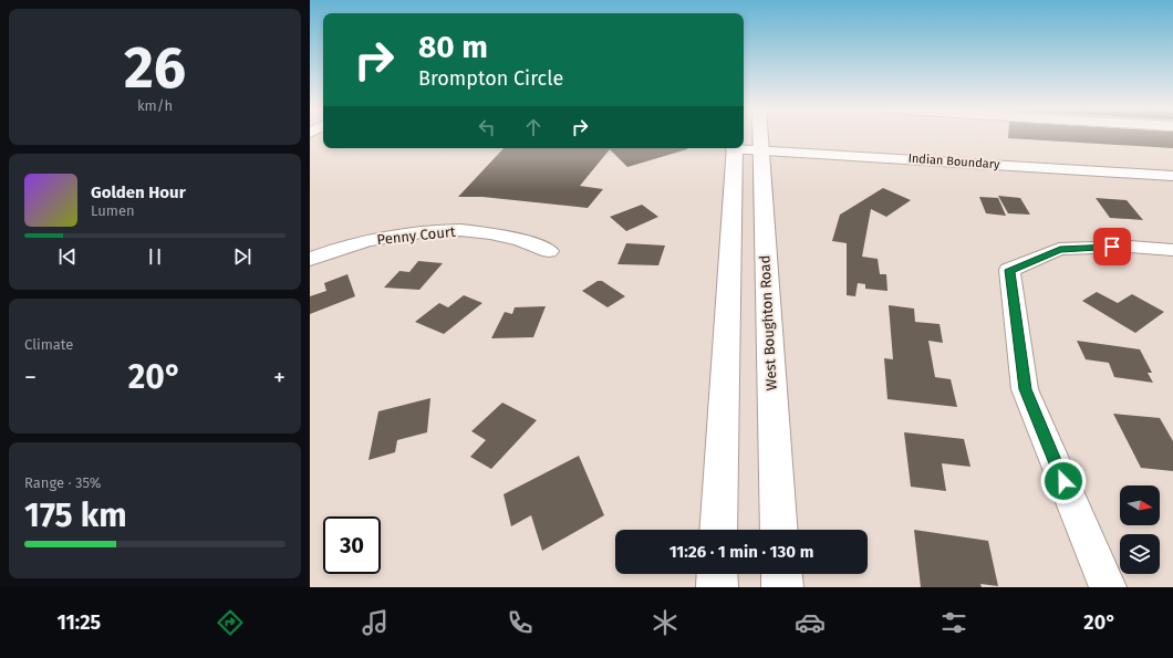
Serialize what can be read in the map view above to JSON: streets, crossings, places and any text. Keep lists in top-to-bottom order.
{
  "streets": {
    "main road": ["West Boughton Road"],
    "street": ["Indian Boundary", "Penny Court"]
  },
  "crossings": [
    ["Indian Boundary", "West Boughton Road"]
  ],
  "north": "right",
  "page": {
    "tile": [
      ["26", "km/h"],
      "Climate",
      ["Range · 35%", "175 km"]
    ],
    "turn": ["80 m", "Brompton Circle"],
    "song": ["Golden Hour", "Lumen"],
    "heat": ["−", "20°", "+"],
    "limit": "30",
    "trip": "11:26 · 1 min · 130 m",
    "tabs": ["11:25", "20°"]
  }
}
